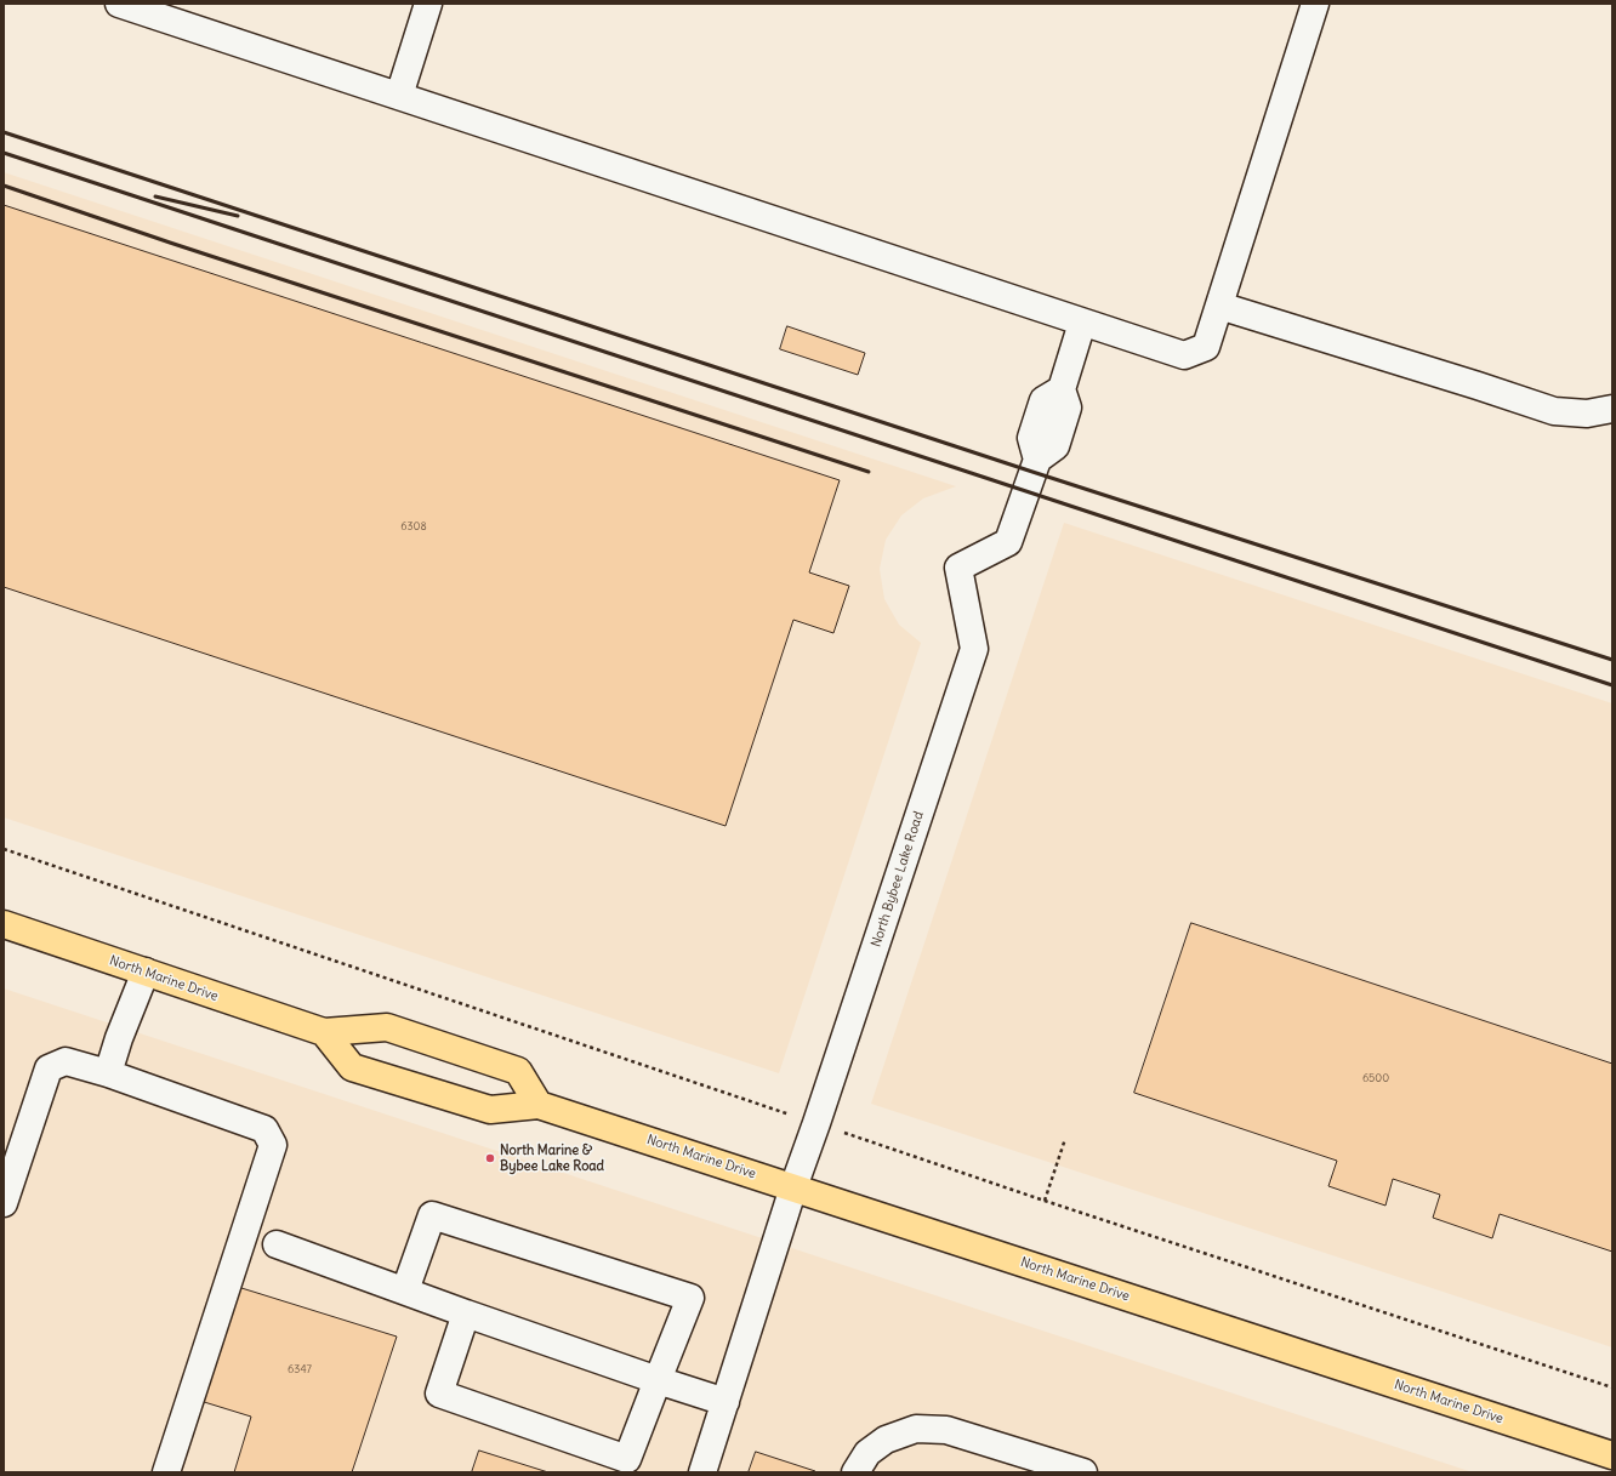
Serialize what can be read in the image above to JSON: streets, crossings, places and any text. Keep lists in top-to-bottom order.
{
  "streets": {
    "main road": ["North Marine Drive"],
    "street": ["North Bybee Lake Road"]
  },
  "crossings": [
    ["North Bybee Lake Road", "North Marine Drive"]
  ],
  "places": ["North Marine & Bybee Lake Road"],
  "house_numbers": ["6308", "6500", "6347"]
}
